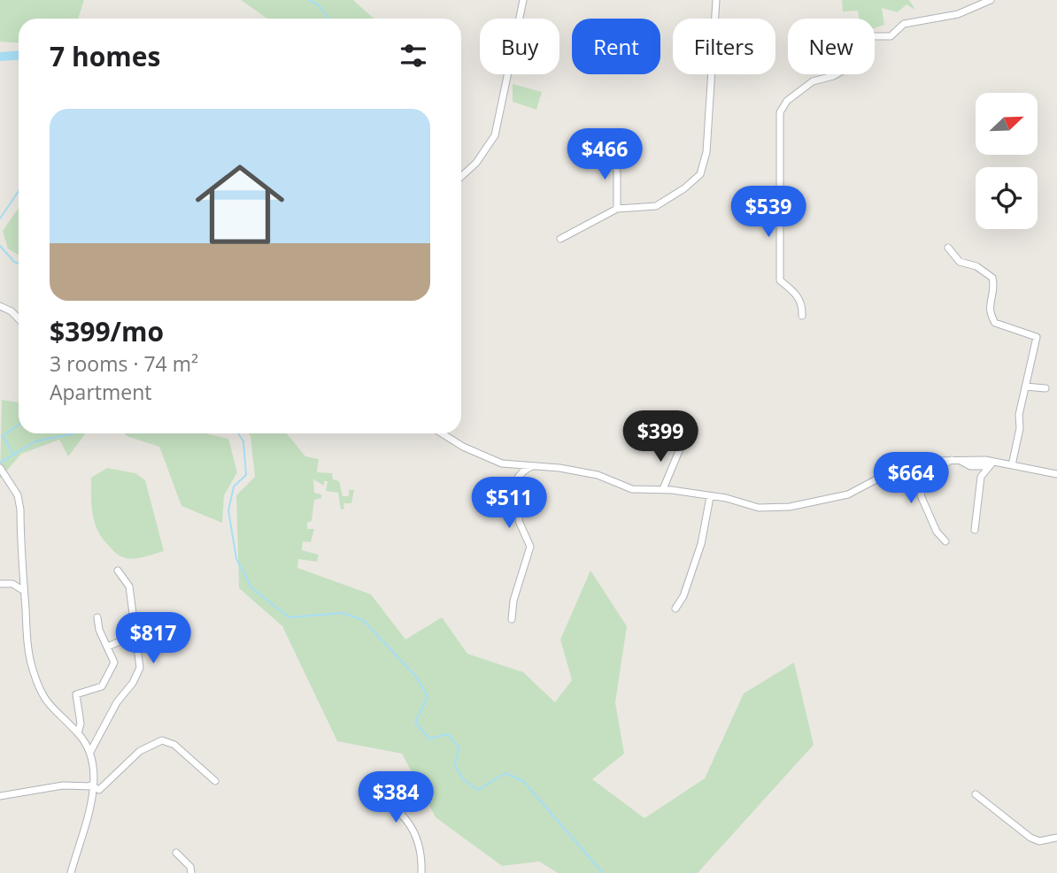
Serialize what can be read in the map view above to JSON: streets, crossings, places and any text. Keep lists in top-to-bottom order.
{
  "north": "top right",
  "page": {
    "chip": [
      "Buy",
      "Rent",
      "Filters",
      "New"
    ],
    "heading": "7 homes",
    "list": [
      {
        "name": "$399/mo",
        "note": "3 rooms · 74 m² · Apartment"
      }
    ],
    "price": [
      "$466",
      "$539",
      "$399",
      "$664",
      "$511",
      "$817",
      "$384"
    ]
  }
}
